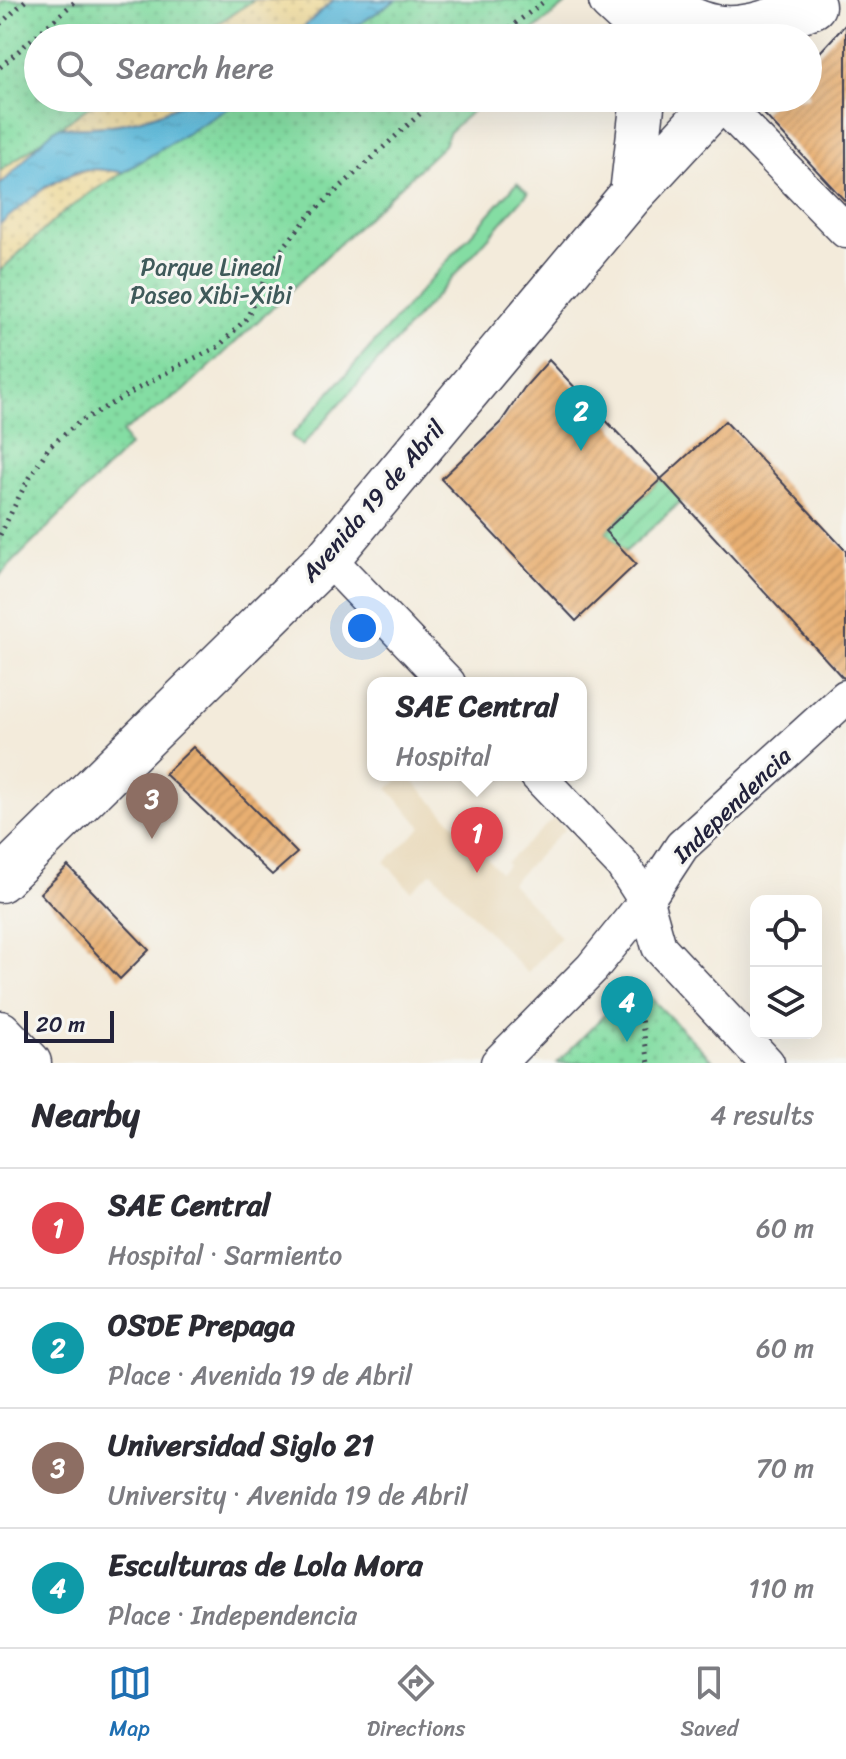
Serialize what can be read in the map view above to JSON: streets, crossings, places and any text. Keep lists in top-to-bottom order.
{
  "streets": {
    "main road": ["Avenida 19 de Abril"],
    "street": ["Independencia"]
  },
  "parks": ["Parque Lineal Paseo Xibi-Xibi"],
  "scale_bar": "20 m",
  "page": {
    "search": "Search here",
    "pins": [
      "2",
      "3",
      "1",
      "4"
    ],
    "popup": ["SAE Central", "Hospital"],
    "scale": "20 m",
    "heading": ["Nearby", "4 results"],
    "list": [
      {
        "mark": "1",
        "name": "SAE Central",
        "note": "Hospital · Sarmiento",
        "value": "60 m"
      },
      {
        "mark": "2",
        "name": "OSDE Prepaga",
        "note": "Place · Avenida 19 de Abril",
        "value": "60 m"
      },
      {
        "mark": "3",
        "name": "Universidad Siglo 21",
        "note": "University · Avenida 19 de Abril",
        "value": "70 m"
      },
      {
        "mark": "4",
        "name": "Esculturas de Lola Mora",
        "note": "Place · Independencia",
        "value": "110 m"
      }
    ],
    "nav": ["Map", "Directions", "Saved"]
  }
}
